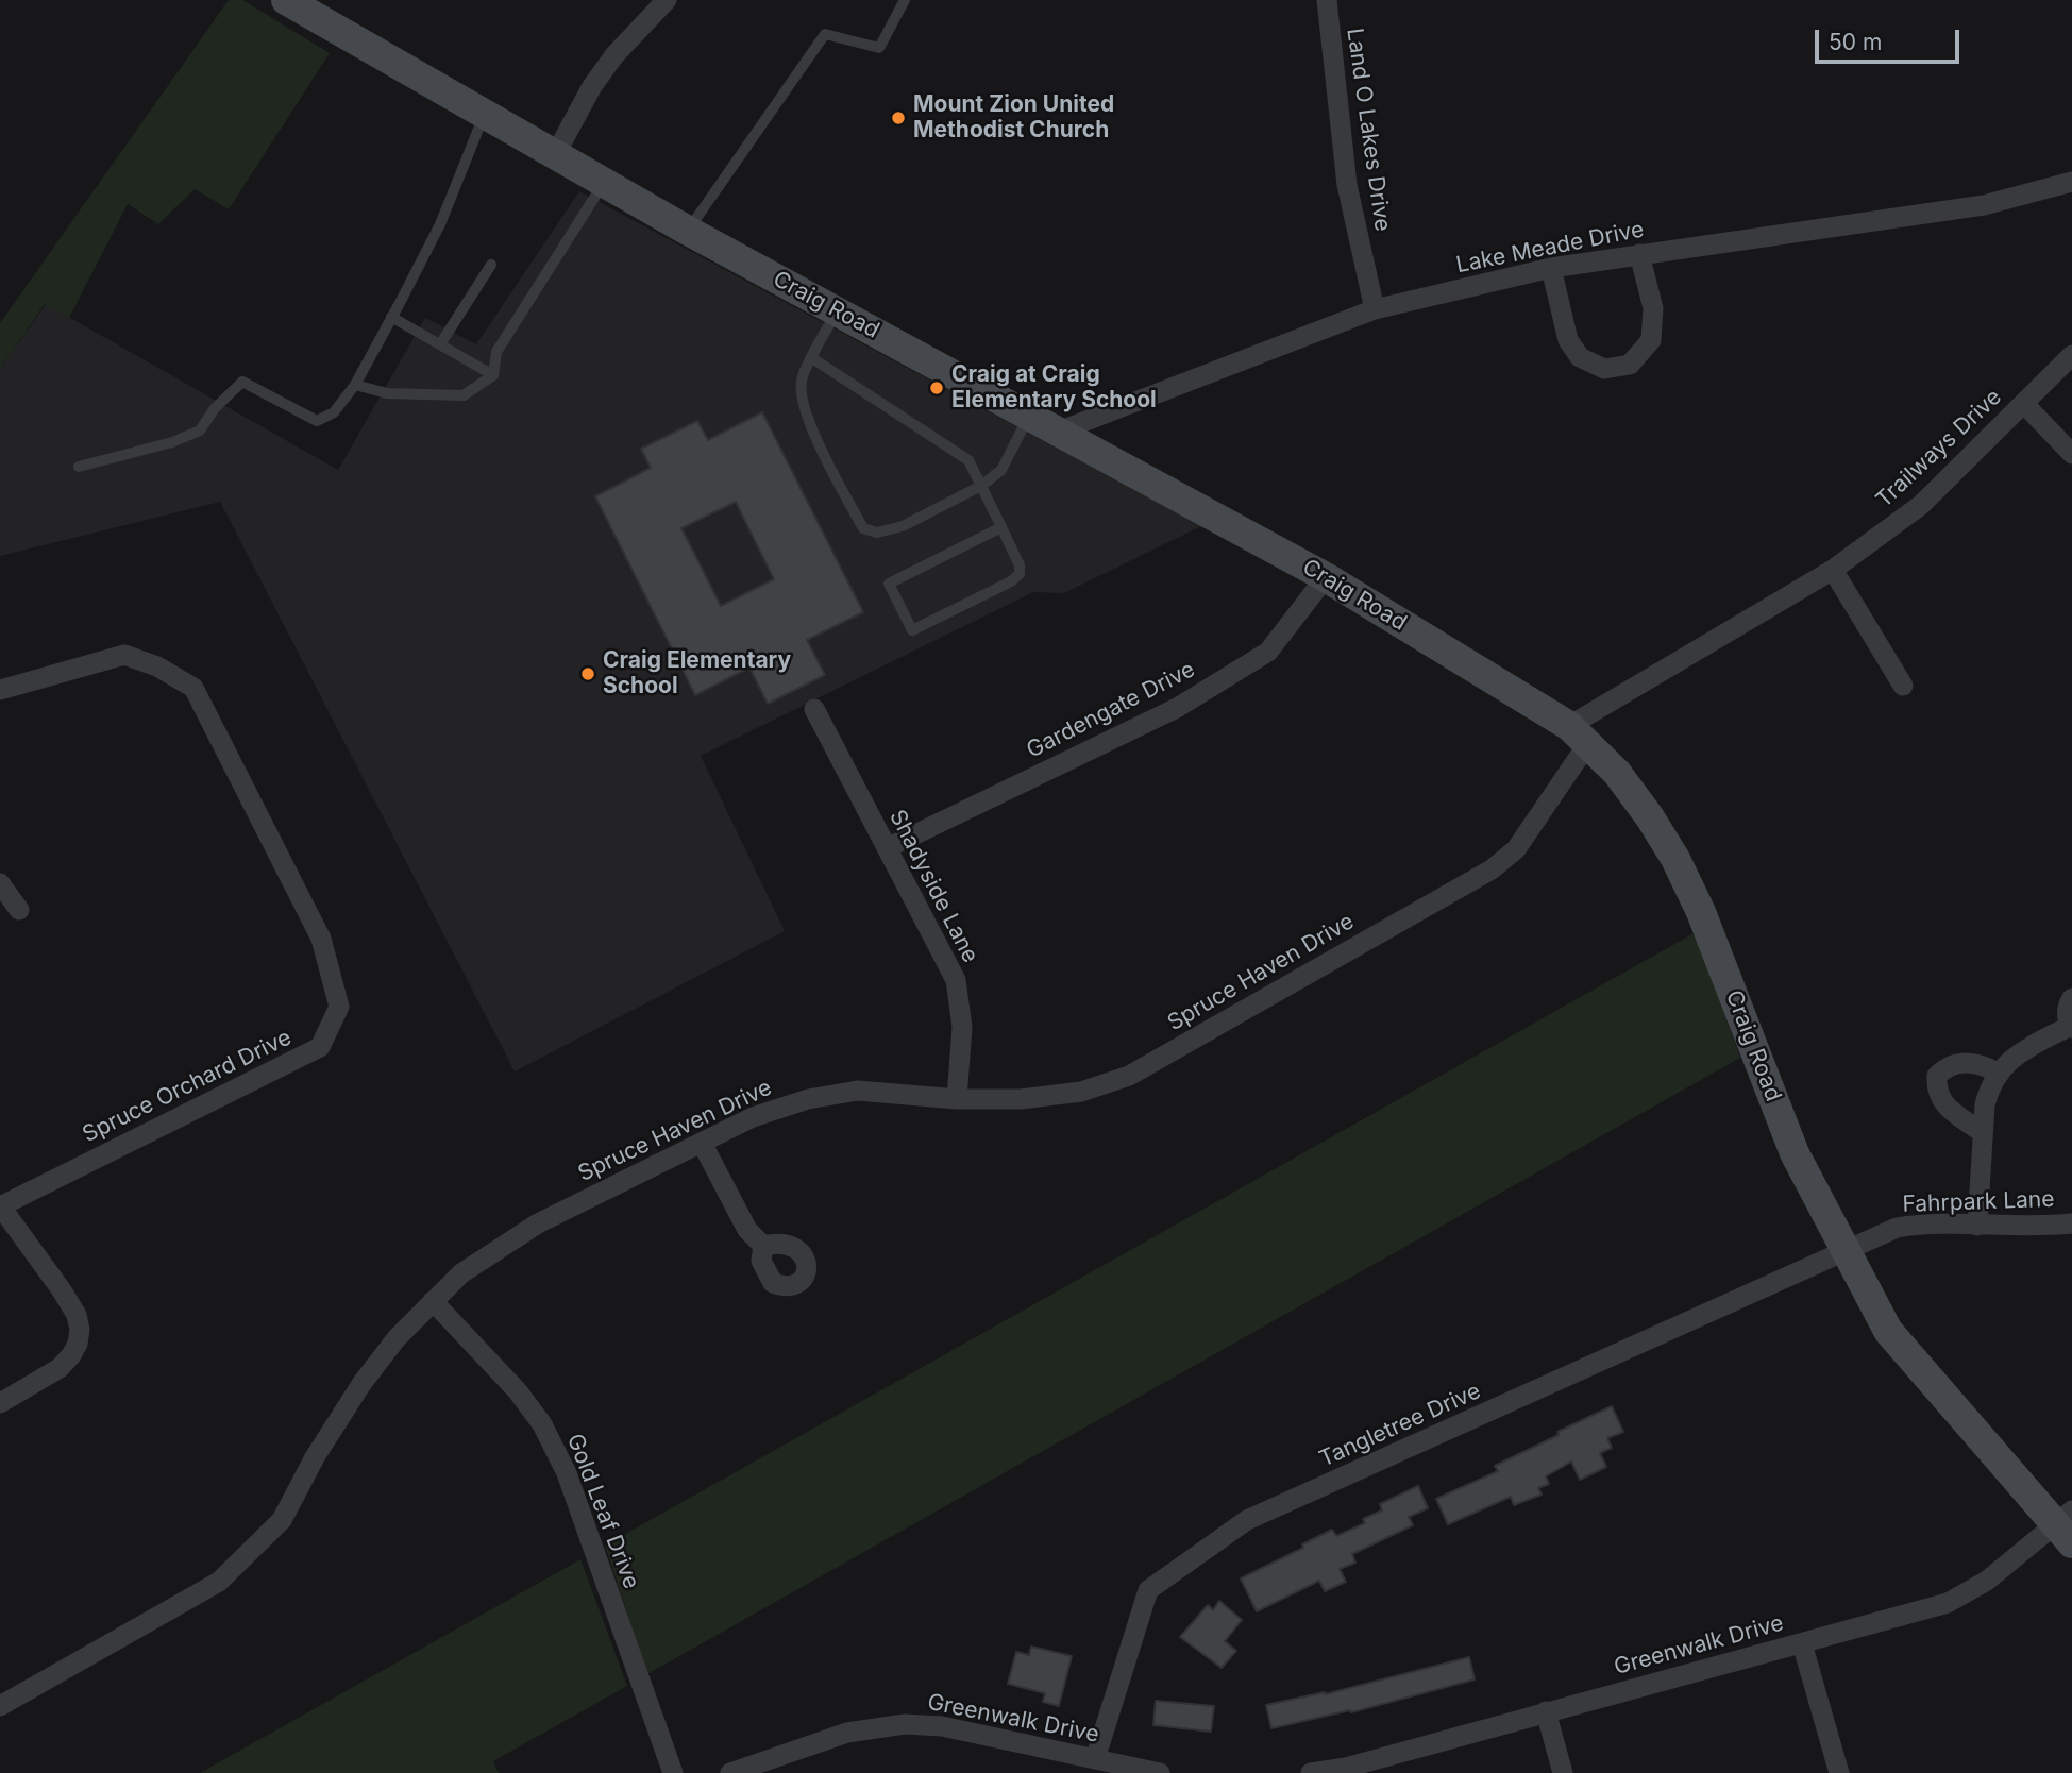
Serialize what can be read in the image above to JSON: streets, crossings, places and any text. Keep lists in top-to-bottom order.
{
  "streets": {
    "main road": ["Craig Road"],
    "street": [
      "Land O Lakes Drive",
      "Lake Meade Drive",
      "Trailways Drive",
      "Gardengate Drive",
      "Shadyside Lane",
      "Spruce Haven Drive",
      "Spruce Orchard Drive",
      "Fahrpark Lane",
      "Tangletree Drive",
      "Gold Leaf Drive",
      "Greenwalk Drive"
    ]
  },
  "crossings": [
    ["Land O Lakes Drive", "Lake Meade Drive"],
    ["Lake Meade Drive", "Craig Road"],
    ["Craig Road", "Trailways Drive"],
    ["Craig Road", "Gardengate Drive"],
    ["Craig Road", "Spruce Haven Drive"],
    ["Craig Road", "Fahrpark Lane"],
    ["Craig Road", "Tangletree Drive"],
    ["Craig Road", "Greenwalk Drive"],
    ["Trailways Drive", "Spruce Haven Drive"],
    ["Gardengate Drive", "Shadyside Lane"],
    ["Shadyside Lane", "Spruce Haven Drive"],
    ["Spruce Haven Drive", "Gold Leaf Drive"],
    ["Fahrpark Lane", "Tangletree Drive"],
    ["Tangletree Drive", "Greenwalk Drive"]
  ],
  "places": ["Mount Zion United Methodist Church", "Craig at Craig Elementary School", "Craig Elementary School"],
  "scale_bar": "50 m"
}
